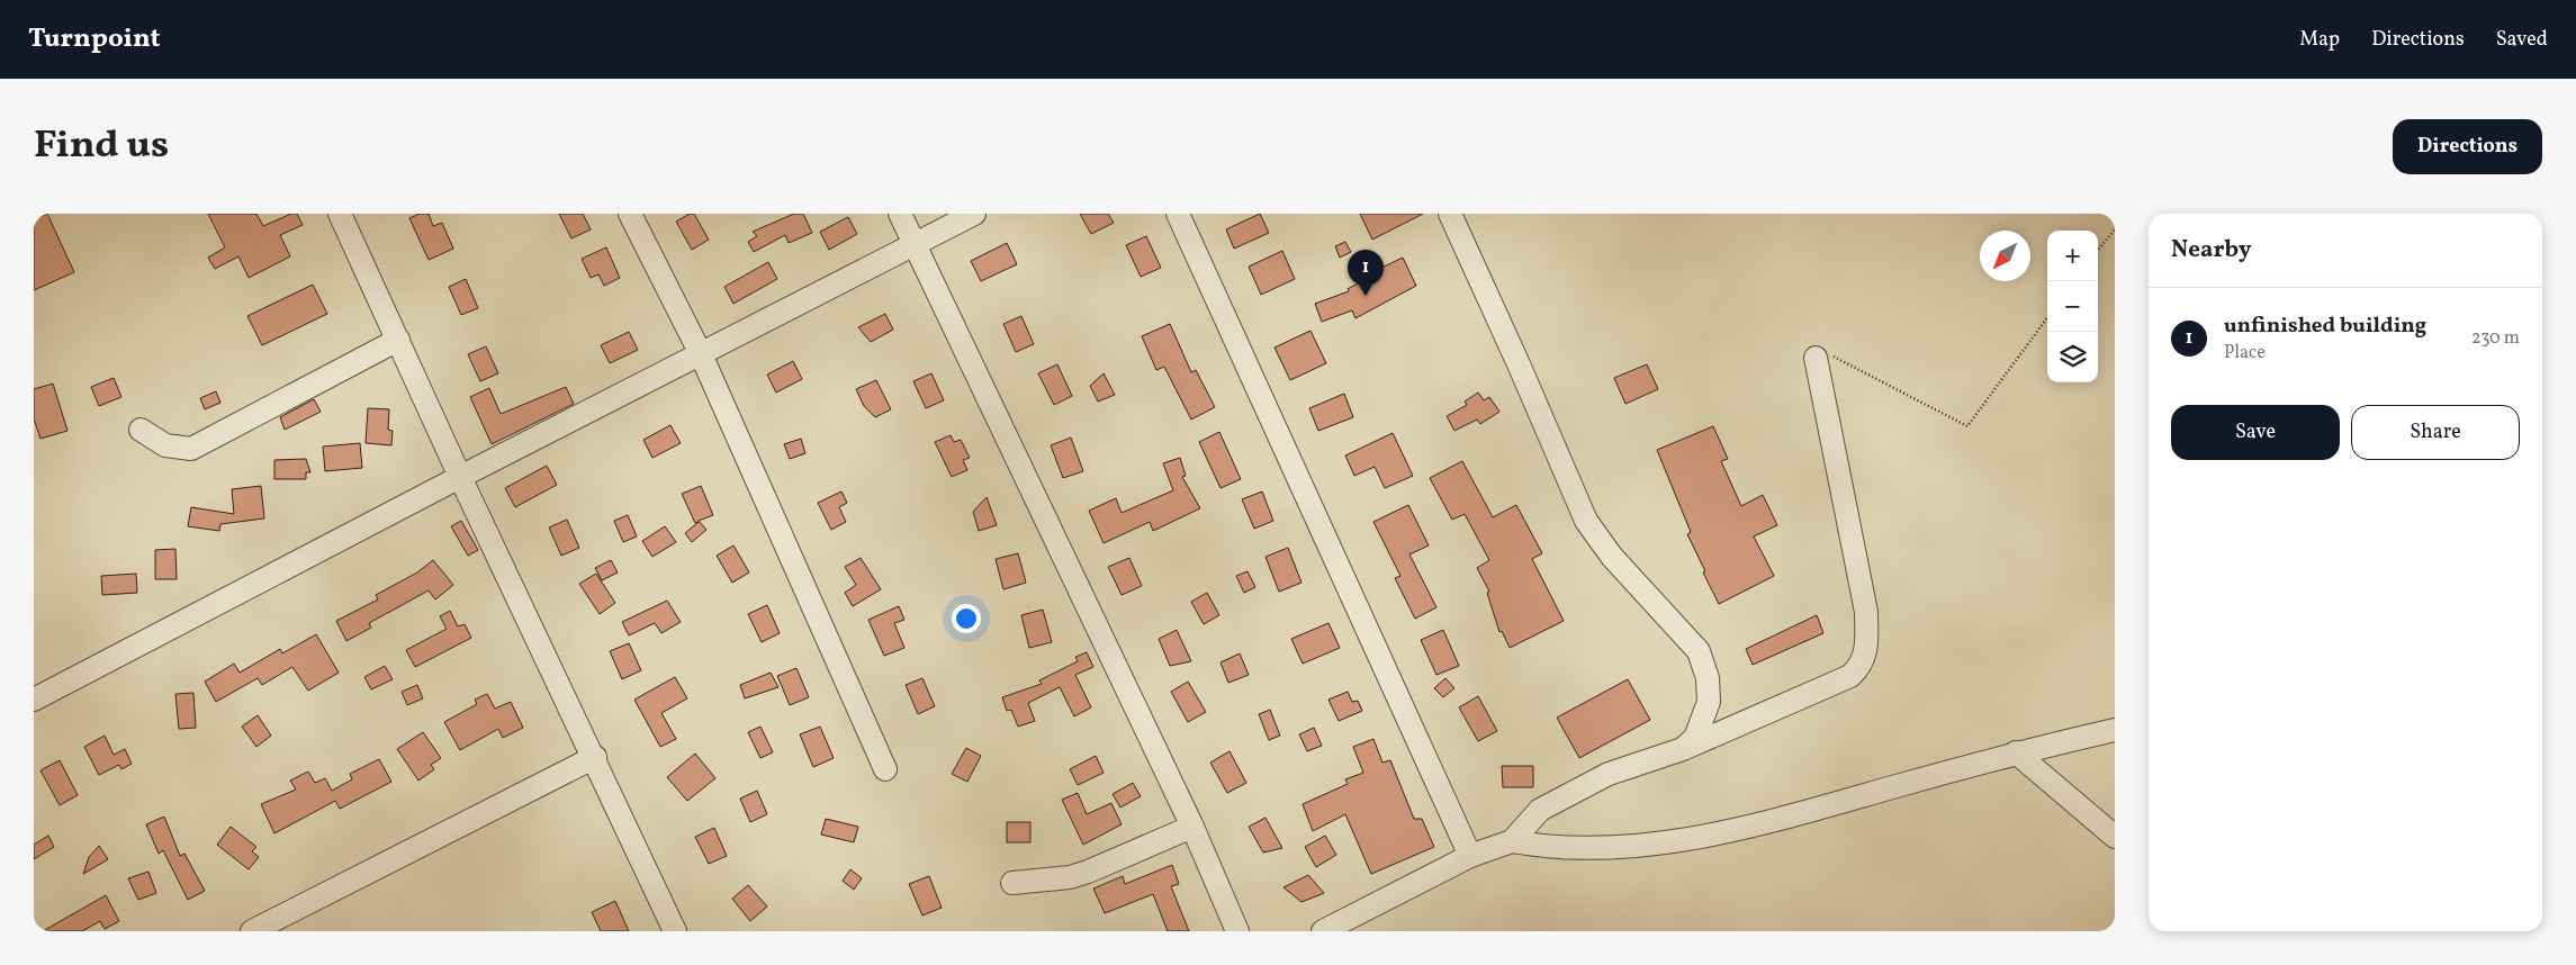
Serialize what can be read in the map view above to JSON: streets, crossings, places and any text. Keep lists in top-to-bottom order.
{
  "north": "bottom left",
  "page": {
    "header": "Turnpoint",
    "nav": ["Map", "Directions", "Saved"],
    "title": "Find us",
    "buttons": [
      "Directions",
      ["Save", "Share"]
    ],
    "heading": "Nearby",
    "map_buttons": ["+", "−"],
    "pins": "1",
    "list": [
      {
        "mark": "1",
        "name": "unfinished building",
        "note": "Place",
        "value": "230 m"
      }
    ]
  }
}
